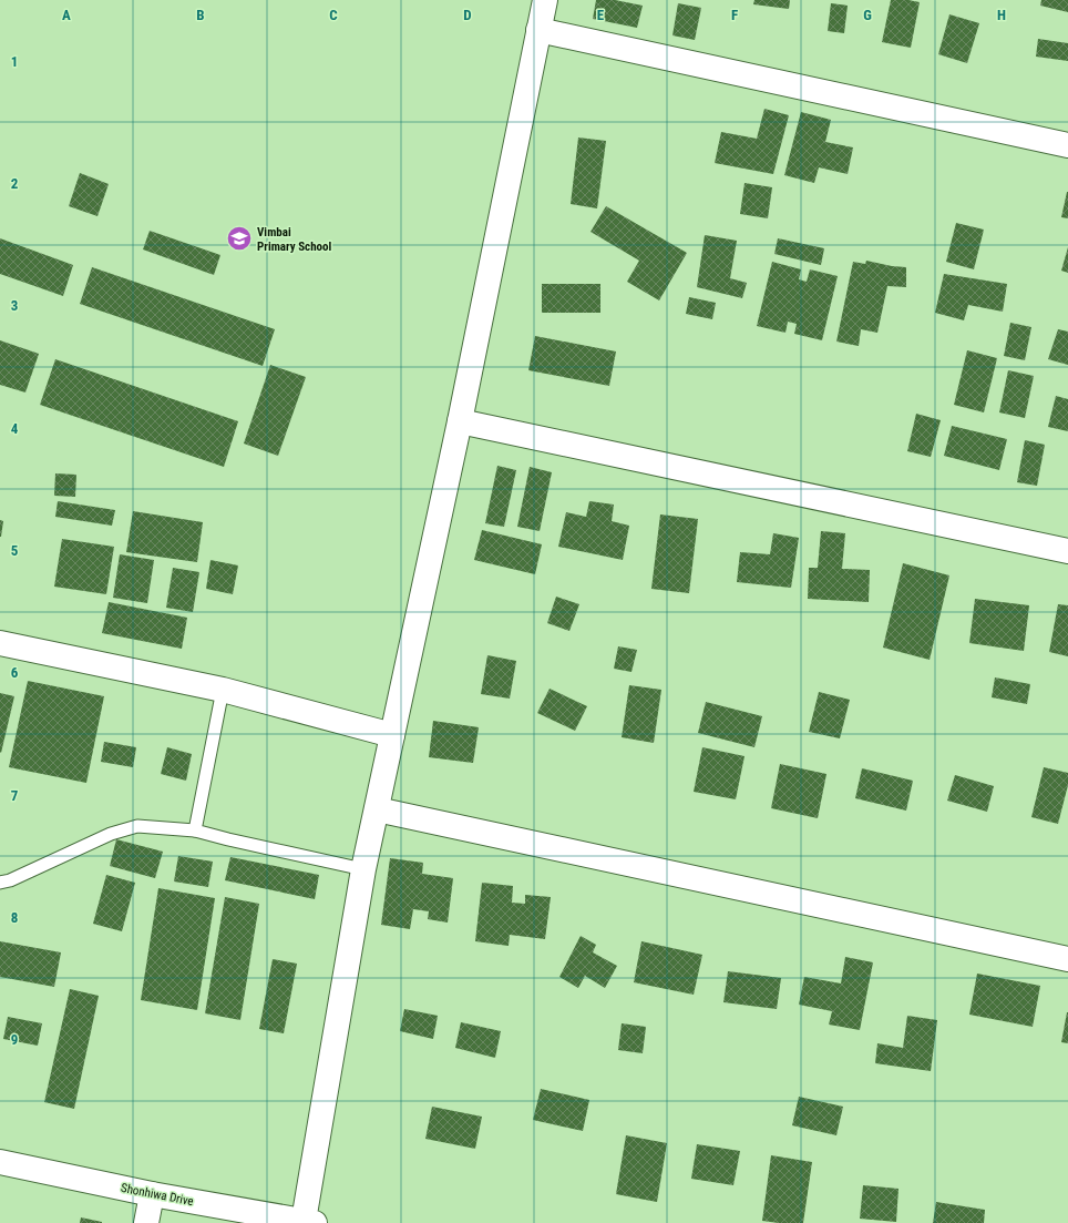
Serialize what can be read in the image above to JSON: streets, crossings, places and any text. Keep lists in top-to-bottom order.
{
  "streets": {
    "street": ["Shonhiwa Drive"]
  },
  "places": {
    "school or university": ["Vimbai Primary School"]
  },
  "grid": {
    "columns": [
      "A",
      "B",
      "C",
      "D",
      "E",
      "F",
      "G",
      "H"
    ],
    "rows": [
      "1",
      "2",
      "3",
      "4",
      "5",
      "6",
      "7",
      "8",
      "9"
    ]
  }
}
